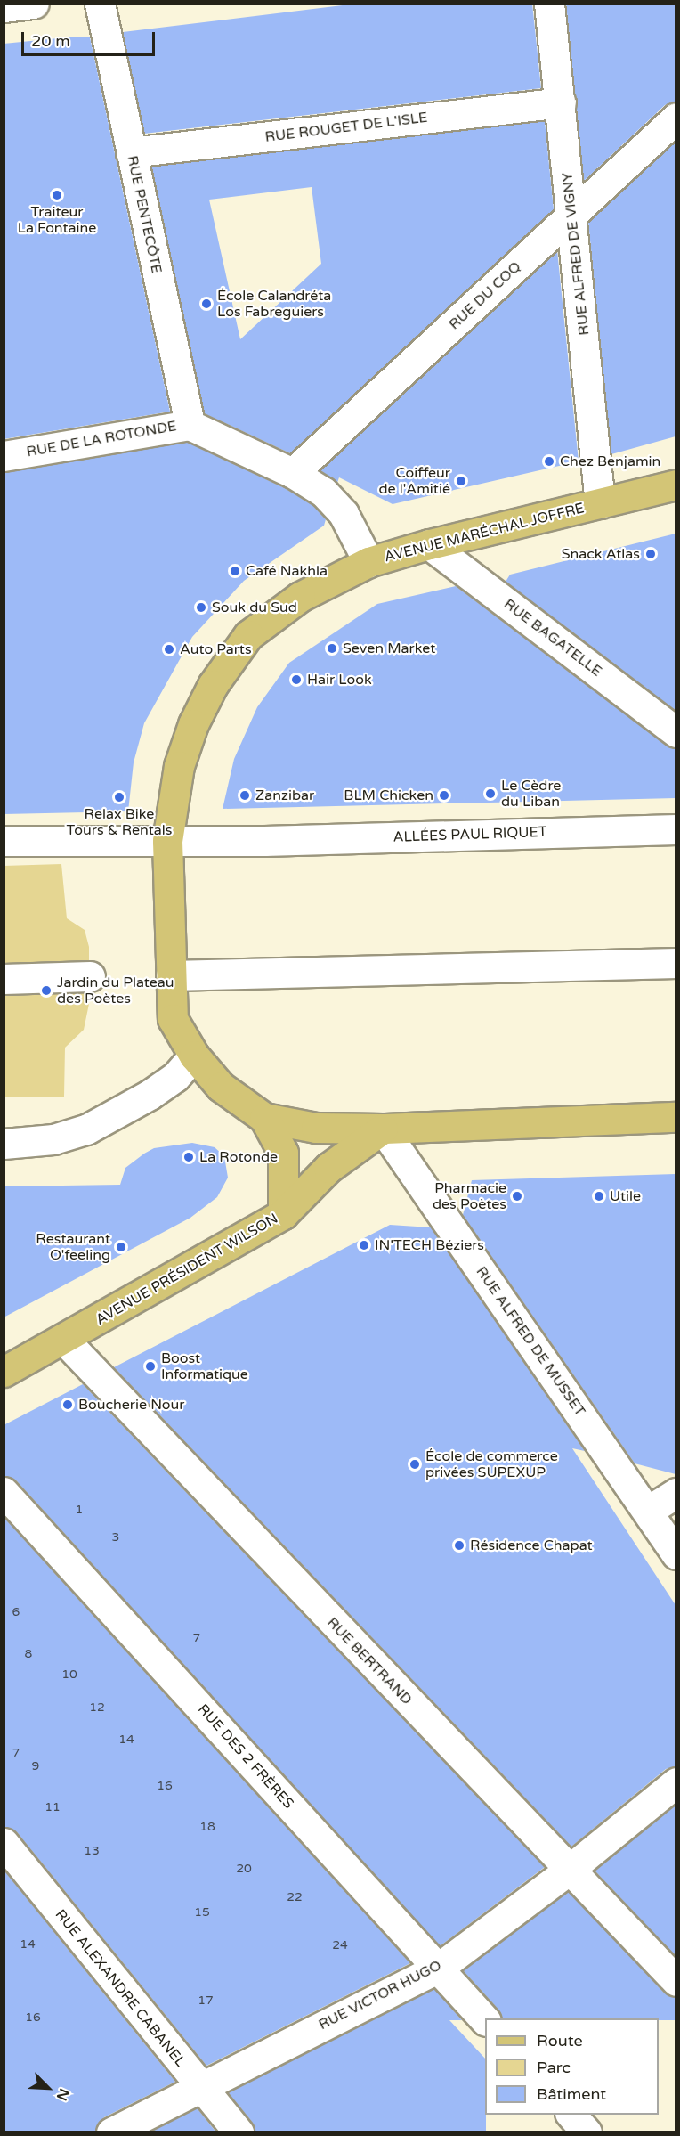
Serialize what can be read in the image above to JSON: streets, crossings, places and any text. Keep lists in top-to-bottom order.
{
  "streets": {
    "main road": ["AVENUE MARÉCHAL JOFFRE", "AVENUE PRÉSIDENT WILSON"],
    "street": [
      "RUE ROUGET DE L'ISLE",
      "RUE PENTECÔTE",
      "RUE ALFRED DE VIGNY",
      "RUE DU COQ",
      "RUE DE LA ROTONDE",
      "RUE BAGATELLE",
      "ALLÉES PAUL RIQUET",
      "RUE ALFRED DE MUSSET",
      "RUE BERTRAND",
      "RUE DES 2 FRÈRES",
      "RUE ALEXANDRE CABANEL",
      "RUE VICTOR HUGO"
    ]
  },
  "crossings": [
    ["RUE ROUGET DE L'ISLE", "RUE PENTECÔTE"],
    ["RUE ROUGET DE L'ISLE", "RUE ALFRED DE VIGNY"],
    ["RUE PENTECÔTE", "RUE DE LA ROTONDE"],
    ["RUE ALFRED DE VIGNY", "RUE DU COQ"],
    ["RUE ALFRED DE VIGNY", "AVENUE MARÉCHAL JOFFRE"],
    ["RUE DU COQ", "RUE DE LA ROTONDE"],
    ["RUE DE LA ROTONDE", "AVENUE MARÉCHAL JOFFRE"],
    ["AVENUE MARÉCHAL JOFFRE", "RUE BAGATELLE"],
    ["AVENUE MARÉCHAL JOFFRE", "ALLÉES PAUL RIQUET"],
    ["AVENUE PRÉSIDENT WILSON", "RUE ALFRED DE MUSSET"],
    ["AVENUE PRÉSIDENT WILSON", "RUE BERTRAND"],
    ["RUE BERTRAND", "RUE VICTOR HUGO"],
    ["RUE DES 2 FRÈRES", "RUE VICTOR HUGO"],
    ["RUE ALEXANDRE CABANEL", "RUE VICTOR HUGO"]
  ],
  "places": [
    "Traiteur La Fontaine",
    "École Calandréta Los Fabreguiers",
    "Chez Benjamin",
    "Coiffeur de l'Amitié",
    "Snack Atlas",
    "Café Nakhla",
    "Souk du Sud",
    "Seven Market",
    "Auto Parts",
    "Hair Look",
    "Le Cèdre du Liban",
    "Zanzibar",
    "BLM Chicken",
    "Relax Bike Tours & Rentals",
    "Jardin du Plateau des Poètes",
    "La Rotonde",
    "Pharmacie des Poètes",
    "Utile",
    "IN'TECH Béziers",
    "Restaurant O'feeling",
    "Boost Informatique",
    "Boucherie Nour",
    "École de commerce privées SUPEXUP",
    "Résidence Chapat"
  ],
  "house_numbers": [
    "1",
    "3",
    "6",
    "7",
    "8",
    "10",
    "12",
    "14",
    "7",
    "9",
    "16",
    "11",
    "18",
    "13",
    "20",
    "22",
    "15",
    "14",
    "24",
    "17",
    "16"
  ],
  "legend": ["Route", "Parc", "Bâtiment"],
  "scale_bar": "20 m",
  "north": "bottom right"
}
